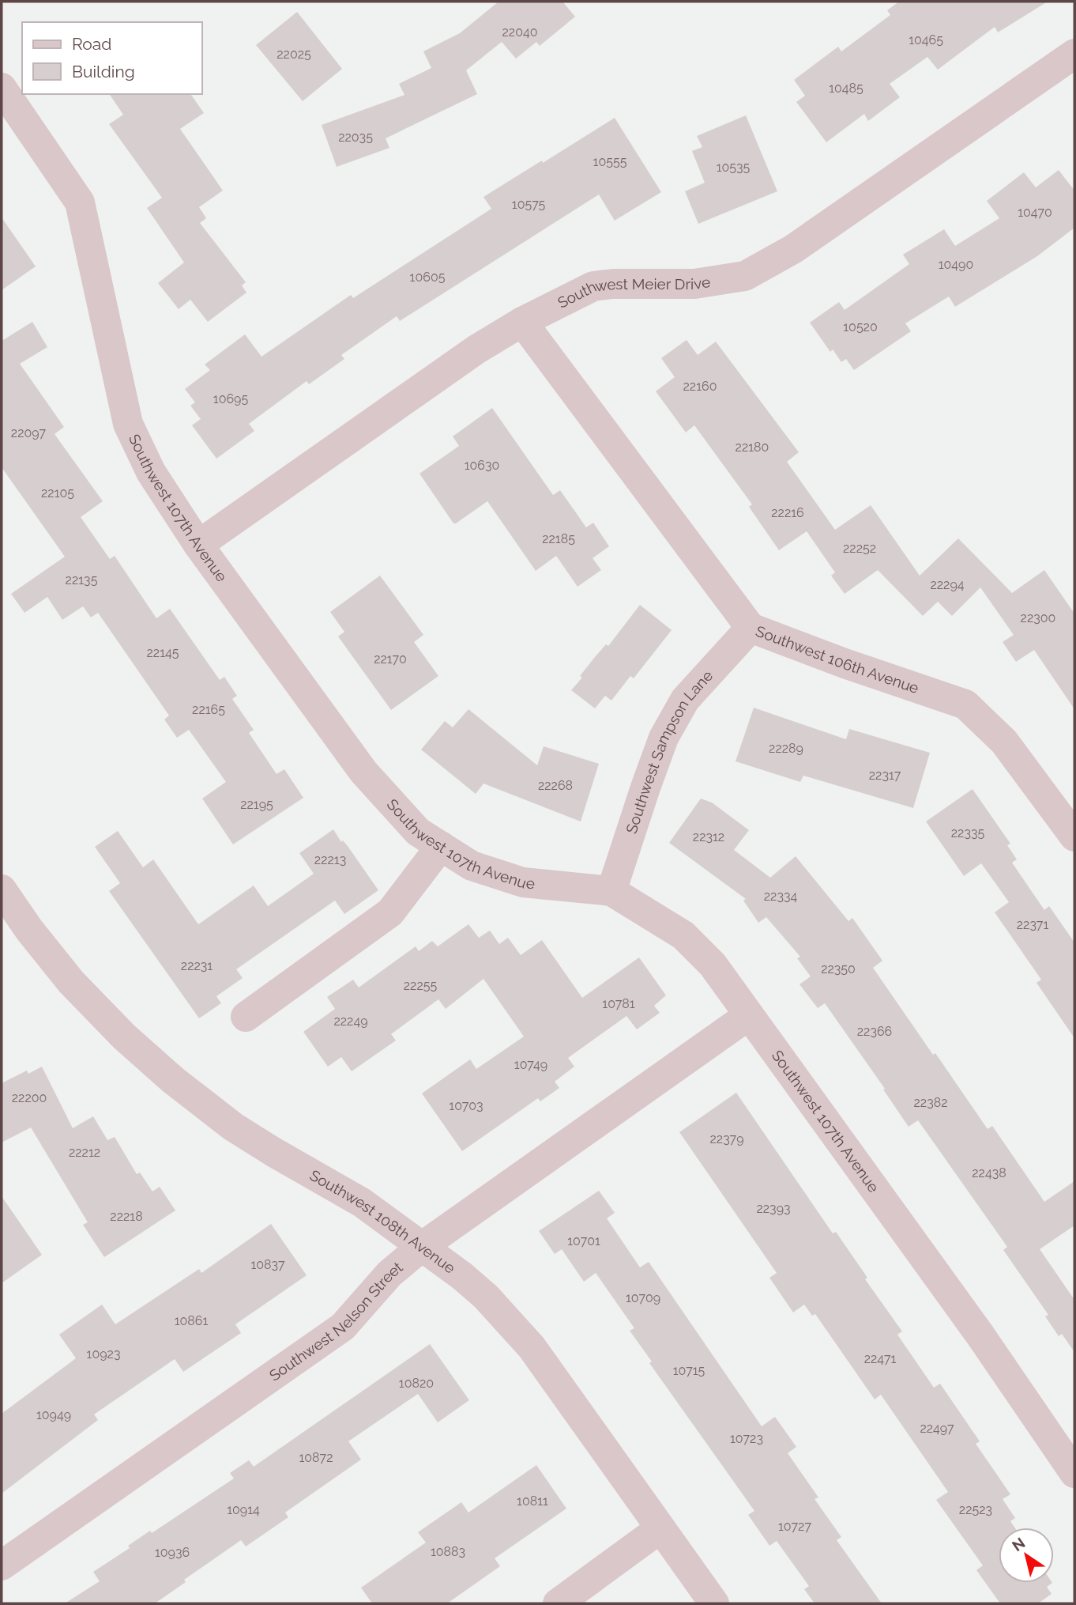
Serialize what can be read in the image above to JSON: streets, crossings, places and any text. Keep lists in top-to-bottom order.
{
  "streets": {
    "street": [
      "Southwest Meier Drive",
      "Southwest 107th Avenue",
      "Southwest 106th Avenue",
      "Southwest Sampson Lane",
      "Southwest 108th Avenue",
      "Southwest Nelson Street"
    ]
  },
  "crossings": [
    ["Southwest Meier Drive", "Southwest 107th Avenue"],
    ["Southwest Meier Drive", "Southwest 106th Avenue"],
    ["Southwest 107th Avenue", "Southwest Sampson Lane"],
    ["Southwest 107th Avenue", "Southwest Nelson Street"],
    ["Southwest 106th Avenue", "Southwest Sampson Lane"],
    ["Southwest 108th Avenue", "Southwest Nelson Street"]
  ],
  "house_numbers": [
    "22040",
    "10465",
    "22025",
    "10485",
    "22035",
    "10555",
    "10535",
    "10575",
    "10470",
    "10490",
    "10605",
    "10520",
    "22160",
    "10695",
    "22097",
    "22180",
    "10630",
    "22105",
    "22216",
    "22185",
    "22252",
    "22135",
    "22294",
    "22300",
    "22145",
    "22170",
    "22165",
    "22289",
    "22317",
    "22268",
    "22195",
    "22335",
    "22312",
    "22213",
    "22334",
    "22371",
    "22231",
    "22350",
    "22255",
    "10781",
    "22249",
    "22366",
    "10749",
    "22200",
    "22382",
    "10703",
    "22379",
    "22212",
    "22438",
    "22393",
    "22218",
    "10701",
    "10837",
    "10709",
    "10861",
    "10923",
    "22471",
    "10715",
    "10820",
    "10949",
    "22497",
    "10723",
    "10872",
    "10811",
    "10914",
    "22523",
    "10727",
    "10883",
    "10936"
  ],
  "legend": ["Road", "Building"],
  "north": "top left"
}
